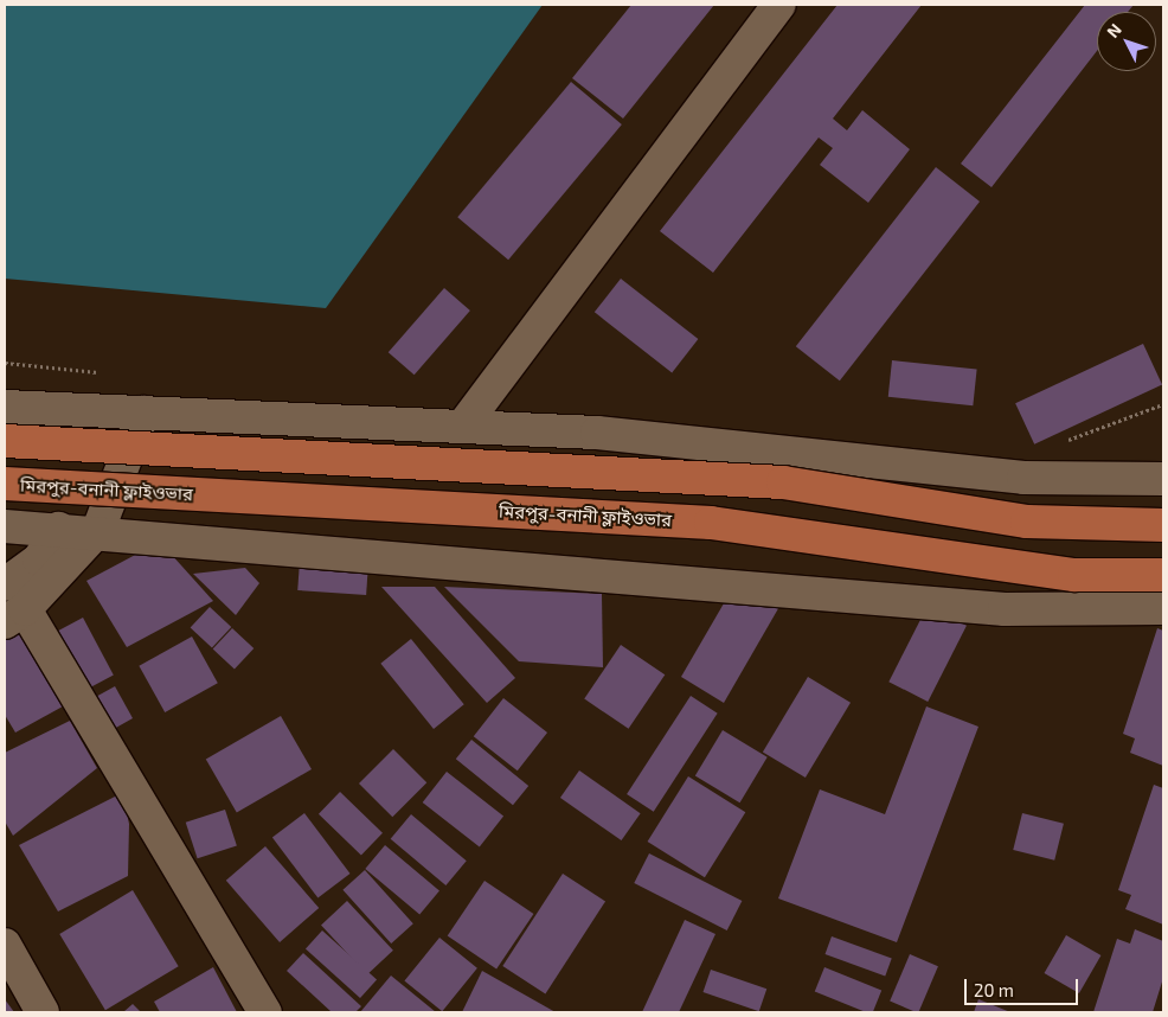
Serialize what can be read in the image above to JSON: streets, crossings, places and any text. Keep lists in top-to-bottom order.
{
  "streets": {
    "main road": ["মিরপুর-বনানী ফ্লাইওভার"]
  },
  "scale_bar": "20 m",
  "north": "top left"
}
